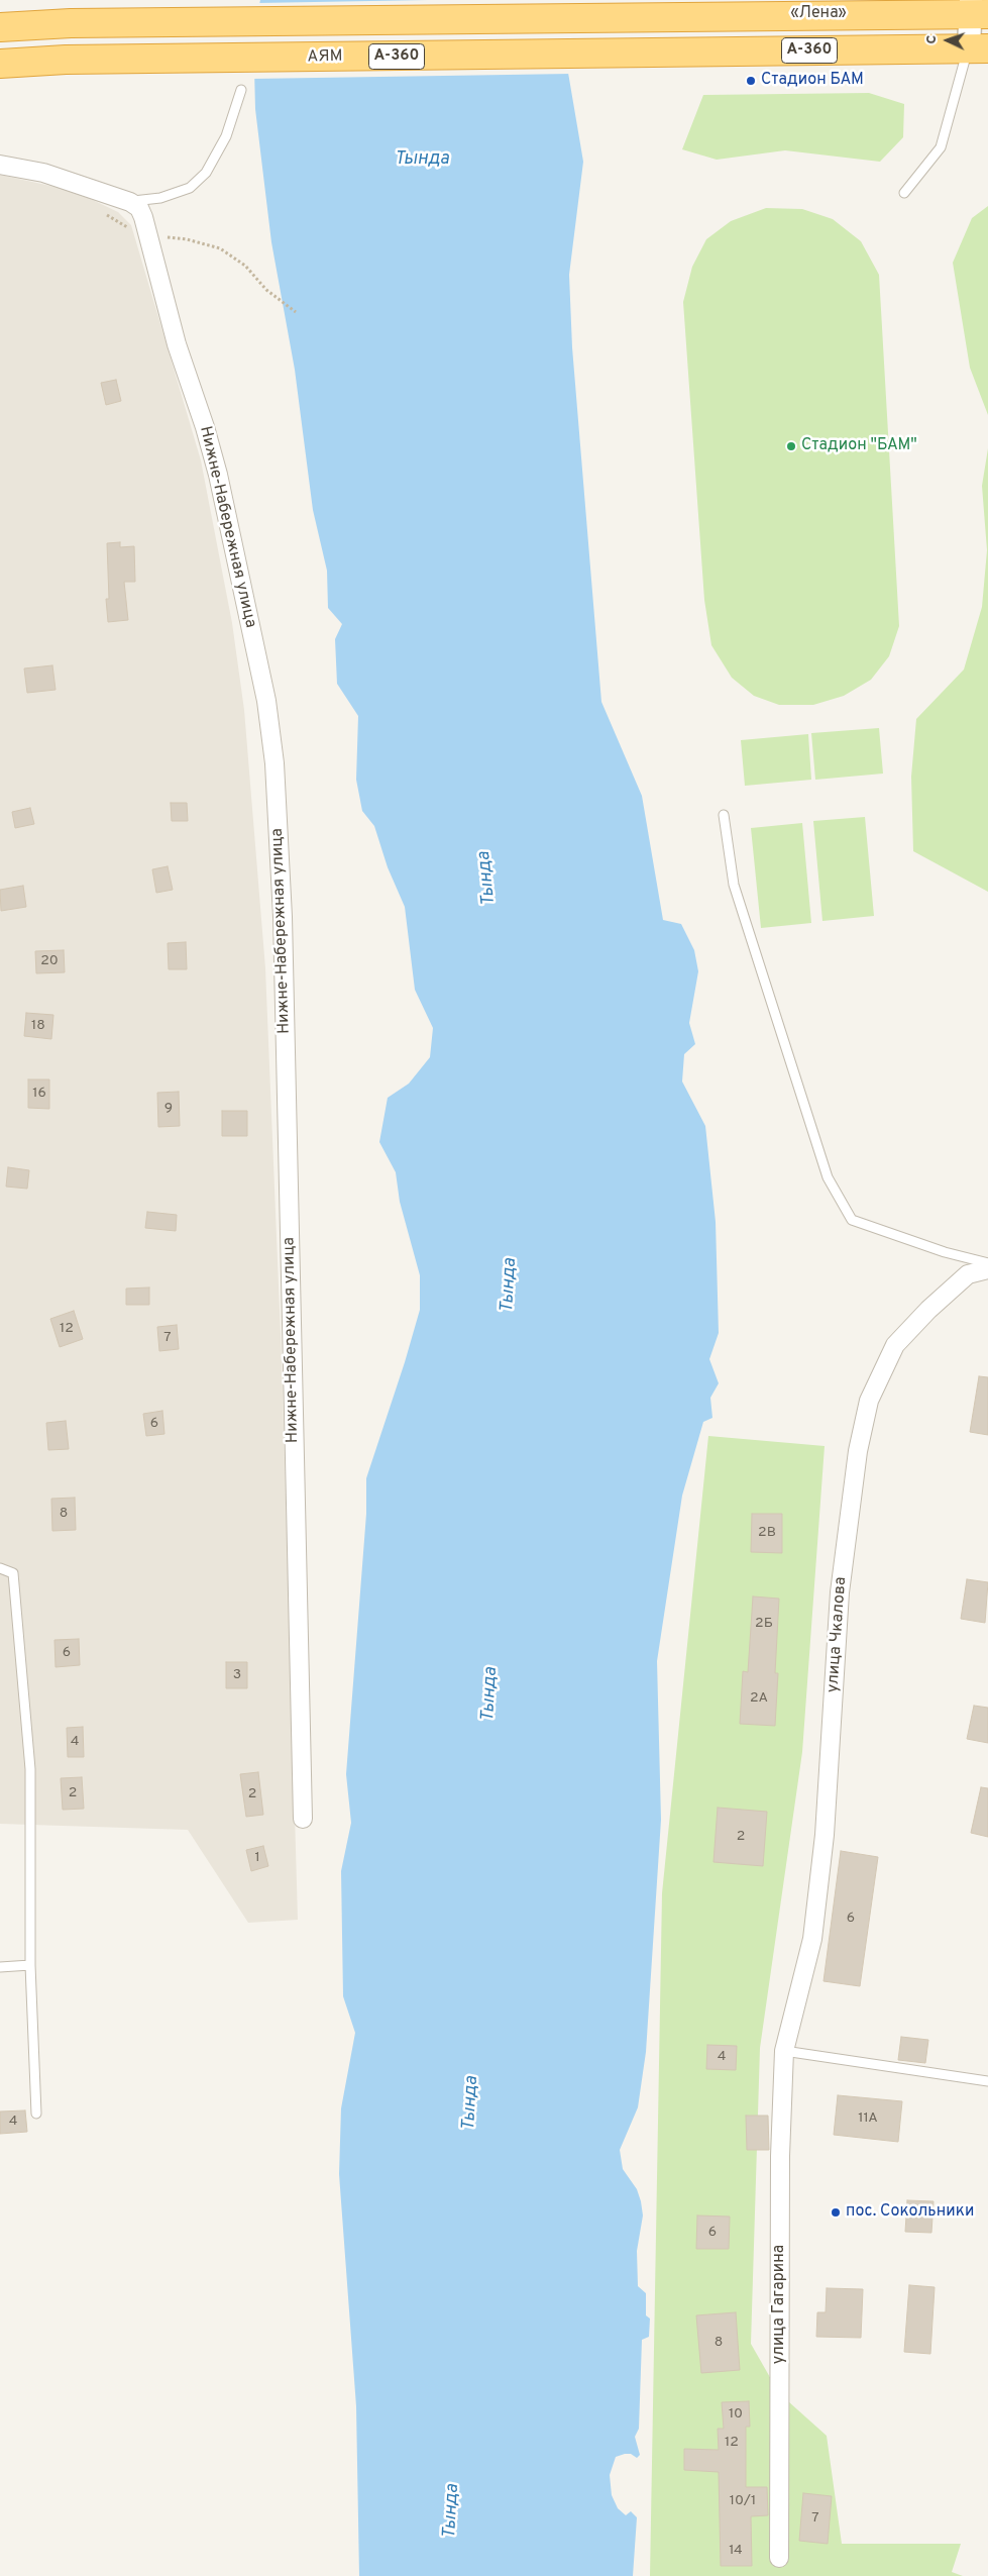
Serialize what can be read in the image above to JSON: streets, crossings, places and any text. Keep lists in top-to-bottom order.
{
  "streets": {
    "highway": ["«Лена»", "А-360", "АЯМ"],
    "street": ["Нижне-Набережная улица", "улица Чкалова", "улица Гагарина"]
  },
  "crossings": [
    ["улица Чкалова", "улица Гагарина"]
  ],
  "water": ["Тында"],
  "places": ["Стадион БАМ", "Стадион \"БАМ\"", "пос. Сокольники"],
  "house_numbers": [
    "20",
    "18",
    "16",
    "9",
    "12",
    "7",
    "6",
    "8",
    "2В",
    "2Б",
    "6",
    "3",
    "2А",
    "4",
    "2",
    "2",
    "2",
    "1",
    "6",
    "4",
    "11А",
    "4",
    "6",
    "8",
    "10",
    "12",
    "10/1",
    "7",
    "14"
  ],
  "north": "left"
}
